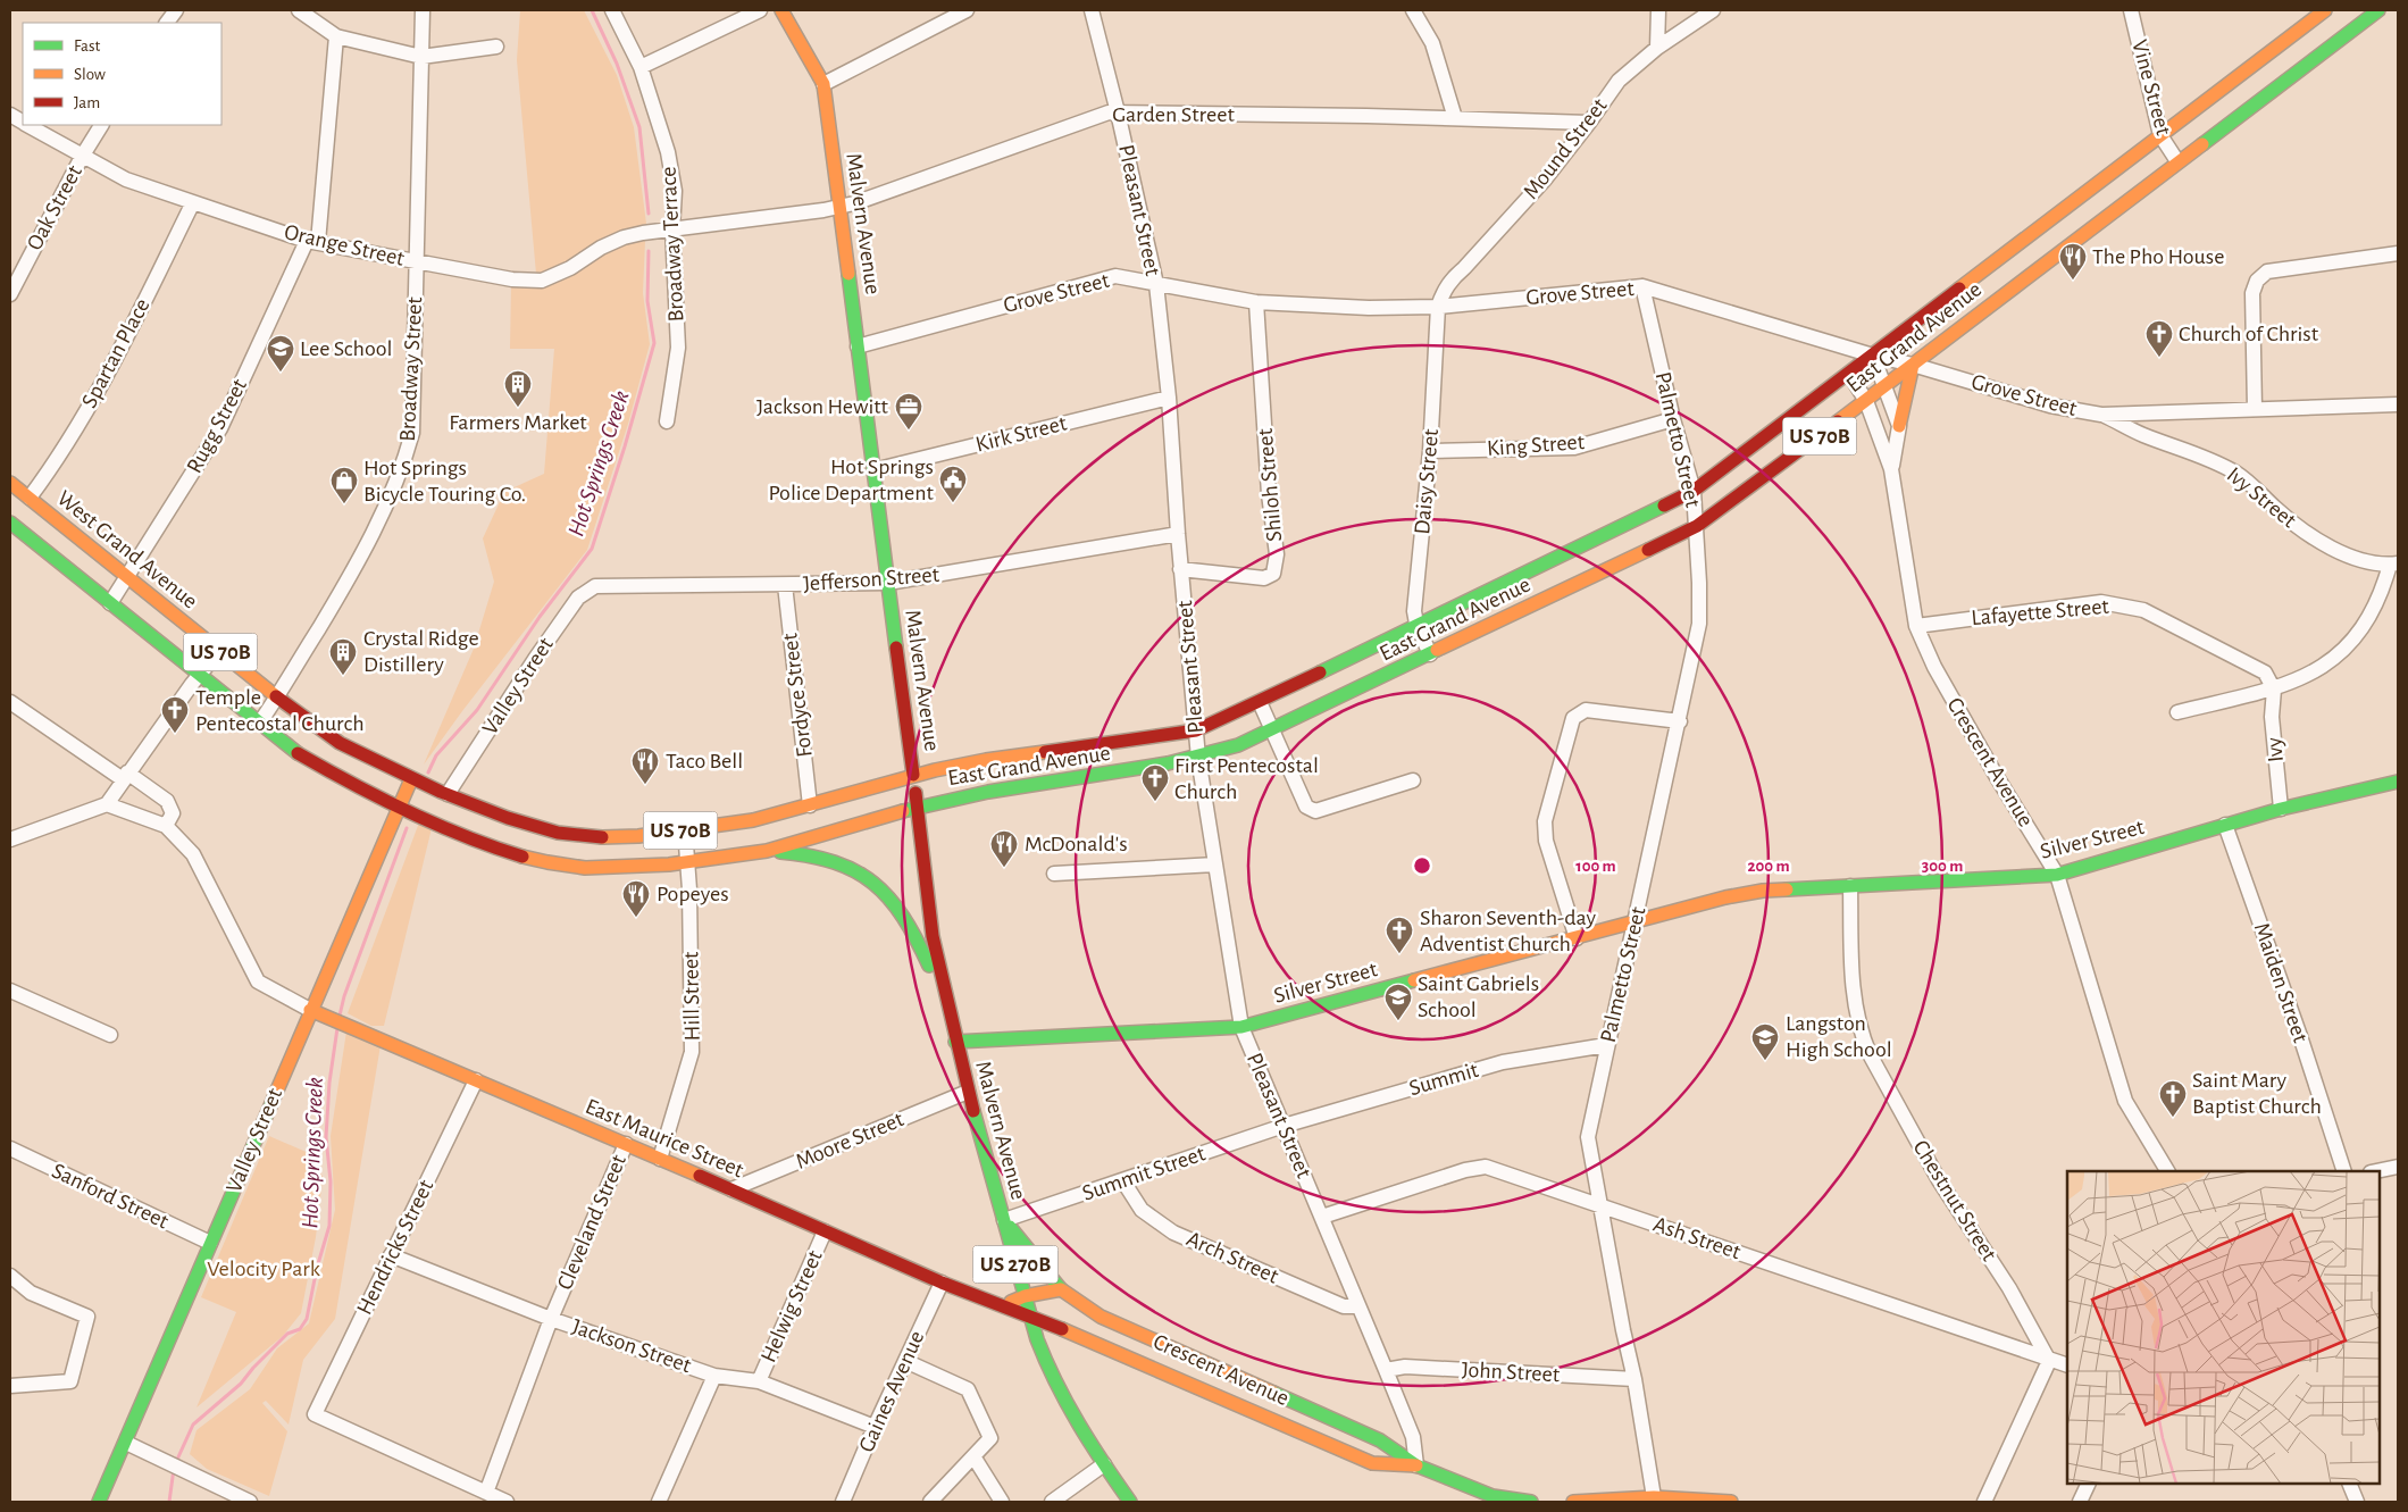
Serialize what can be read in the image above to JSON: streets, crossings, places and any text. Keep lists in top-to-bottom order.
{
  "streets": {
    "main road": [
      "Malvern Avenue",
      "East Grand Avenue",
      "US 70B",
      "West Grand Avenue",
      "Valley Street",
      "Crescent Avenue",
      "Silver Street",
      "East Maurice Street",
      "US 270B"
    ],
    "street": [
      "Vine Street",
      "Garden Street",
      "Mound Street",
      "Oak Street",
      "Pleasant Street",
      "Broadway Terrace",
      "Orange Street",
      "Grove Street",
      "Spartan Place",
      "Broadway Street",
      "Rugg Street",
      "Kirk Street",
      "Palmetto Street",
      "King Street",
      "Daisy Street",
      "Shiloh Street",
      "Ivy Street",
      "Jefferson Street",
      "Lafayette Street",
      "Fordyce Street",
      "Ivy",
      "Maiden Street",
      "Hill Street",
      "Summit",
      "Moore Street",
      "Summit Street",
      "Sanford Street",
      "Chestnut Street",
      "Cleveland Street",
      "Ash Street",
      "Hendricks Street",
      "Arch Street",
      "Helwig Street",
      "Jackson Street",
      "John Street",
      "Gaines Avenue"
    ]
  },
  "crossings": [
    ["Vine Street", "East Grand Avenue"],
    ["Garden Street", "Mound Street"],
    ["Garden Street", "Pleasant Street"],
    ["Garden Street", "Malvern Avenue"],
    ["Garden Street", "Broadway Terrace"],
    ["Garden Street", "Orange Street"],
    ["Mound Street", "Grove Street"],
    ["Mound Street", "Daisy Street"],
    ["Oak Street", "Orange Street"],
    ["Pleasant Street", "Grove Street"],
    ["Pleasant Street", "East Grand Avenue"],
    ["Pleasant Street", "Kirk Street"],
    ["Pleasant Street", "Shiloh Street"],
    ["Pleasant Street", "Jefferson Street"],
    ["Pleasant Street", "Crescent Avenue"],
    ["Pleasant Street", "Silver Street"],
    ["Pleasant Street", "Summit"],
    ["Pleasant Street", "Summit Street"],
    ["Pleasant Street", "Ash Street"],
    ["Pleasant Street", "Arch Street"],
    ["Pleasant Street", "John Street"],
    ["Malvern Avenue", "Grove Street"],
    ["Malvern Avenue", "East Grand Avenue"],
    ["Malvern Avenue", "Kirk Street"],
    ["Malvern Avenue", "Jefferson Street"],
    ["Malvern Avenue", "Crescent Avenue"],
    ["Malvern Avenue", "Silver Street"],
    ["Malvern Avenue", "East Maurice Street"],
    ["Malvern Avenue", "Moore Street"],
    ["Malvern Avenue", "Summit Street"],
    ["Malvern Avenue", "US 270B"],
    ["Broadway Terrace", "Orange Street"],
    ["Orange Street", "Spartan Place"],
    ["Orange Street", "Broadway Street"],
    ["Orange Street", "Rugg Street"],
    ["Grove Street", "East Grand Avenue"],
    ["Grove Street", "Palmetto Street"],
    ["Grove Street", "Daisy Street"],
    ["Grove Street", "Shiloh Street"],
    ["Grove Street", "Ivy Street"],
    ["Grove Street", "Crescent Avenue"],
    ["East Grand Avenue", "US 70B"],
    ["East Grand Avenue", "Palmetto Street"],
    ["East Grand Avenue", "Daisy Street"],
    ["East Grand Avenue", "West Grand Avenue"],
    ["East Grand Avenue", "Valley Street"],
    ["East Grand Avenue", "Fordyce Street"],
    ["East Grand Avenue", "Crescent Avenue"],
    ["East Grand Avenue", "Hill Street"],
    ["East Grand Avenue", "US 270B"],
    ["Spartan Place", "West Grand Avenue"],
    ["Broadway Street", "US 70B"],
    ["Broadway Street", "West Grand Avenue"],
    ["Rugg Street", "US 70B"],
    ["Rugg Street", "West Grand Avenue"],
    ["US 70B", "Valley Street"],
    ["Palmetto Street", "King Street"],
    ["Palmetto Street", "Silver Street"],
    ["Palmetto Street", "Summit"],
    ["Palmetto Street", "Ash Street"],
    ["Palmetto Street", "John Street"],
    ["King Street", "Daisy Street"],
    ["West Grand Avenue", "Valley Street"],
    ["Jefferson Street", "Valley Street"],
    ["Jefferson Street", "Fordyce Street"],
    ["Lafayette Street", "Ivy"],
    ["Lafayette Street", "Crescent Avenue"],
    ["Valley Street", "East Maurice Street"],
    ["Valley Street", "Sanford Street"],
    ["Ivy", "Silver Street"],
    ["Crescent Avenue", "Silver Street"],
    ["Crescent Avenue", "East Maurice Street"],
    ["Crescent Avenue", "Summit Street"],
    ["Silver Street", "Maiden Street"],
    ["Silver Street", "Chestnut Street"],
    ["Hill Street", "East Maurice Street"],
    ["Summit", "Summit Street"],
    ["East Maurice Street", "Moore Street"],
    ["East Maurice Street", "Cleveland Street"],
    ["East Maurice Street", "Hendricks Street"],
    ["East Maurice Street", "Helwig Street"],
    ["East Maurice Street", "Gaines Avenue"],
    ["Summit Street", "Arch Street"],
    ["Chestnut Street", "Ash Street"],
    ["Cleveland Street", "Hendricks Street"],
    ["Cleveland Street", "Jackson Street"],
    ["Hendricks Street", "Jackson Street"],
    ["Helwig Street", "Jackson Street"],
    ["Jackson Street", "Gaines Avenue"]
  ],
  "water": ["Hot Springs Creek"],
  "parks": ["Velocity Park"],
  "places": {
    "restaurant": [
      "The Pho House",
      "Taco Bell",
      "McDonald's",
      "Popeyes"
    ],
    "church": [
      "Church of Christ",
      "Temple Pentecostal Church",
      "First Pentecostal Church",
      "Sharon Seventh-day Adventist Church",
      "Saint Mary Baptist Church"
    ],
    "school or university": ["Lee School", "Saint Gabriels School", "Langston High School"],
    "building": ["Farmers Market", "Crystal Ridge Distillery"],
    "office": ["Jackson Hewitt"],
    "public building": ["Hot Springs Police Department"],
    "shop": ["Hot Springs Bicycle Touring Co."]
  },
  "legend": ["Fast", "Slow", "Jam"],
  "rings": ["100 m", "200 m", "300 m"]
}
